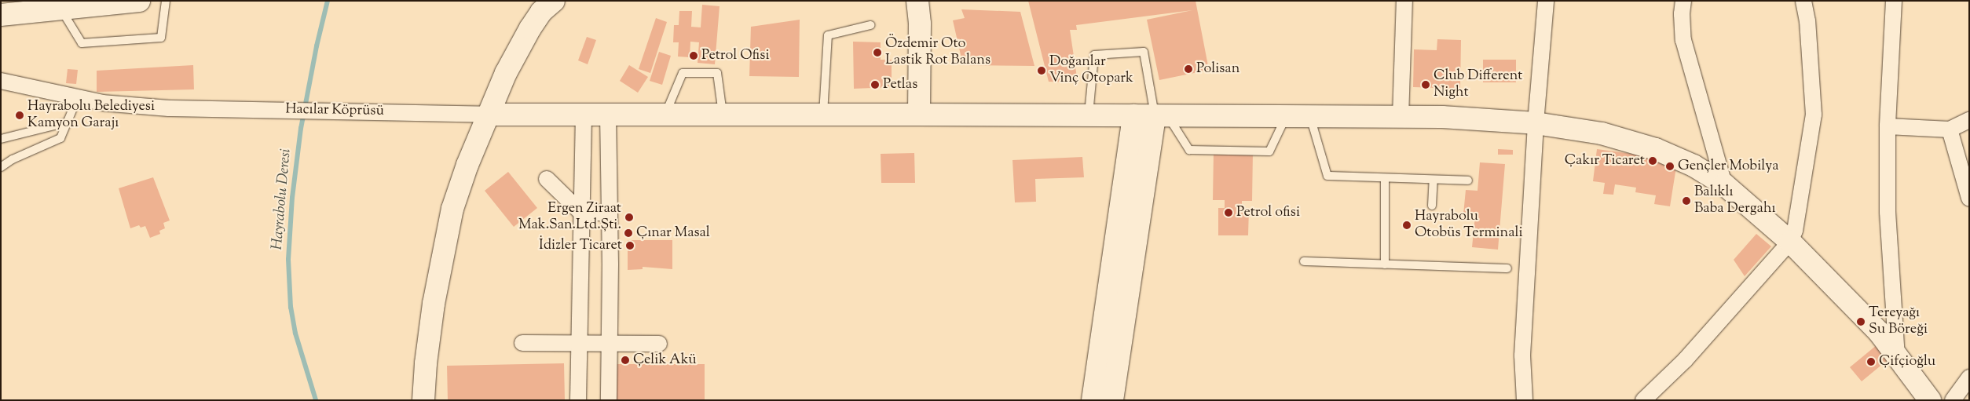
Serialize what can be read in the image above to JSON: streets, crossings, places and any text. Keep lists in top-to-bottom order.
{
  "streets": {
    "street": ["Hacılar Köprüsü"]
  },
  "water": ["Hayrabolu Deresi"],
  "places": [
    "Özdemir Oto Lastik Rot Balans",
    "Petrol Ofisi",
    "Polisan",
    "Doğanlar Vinç Otopark",
    "Petlas",
    "Club Different Night",
    "Hayrabolu Belediyesi Kamyon Garajı",
    "Çakır Ticaret",
    "Gençler Mobilya",
    "Balıklı Baba Dergahı",
    "Petrol ofisi",
    "Ergen Ziraat Mak.San.Ltd.Şti.",
    "Hayrabolu Otobüs Terminali",
    "Çınar Masal",
    "İdizler Ticaret",
    "Tereyağı Su Böreği",
    "Çelik Akü",
    "Çifçioğlu"
  ]
}
